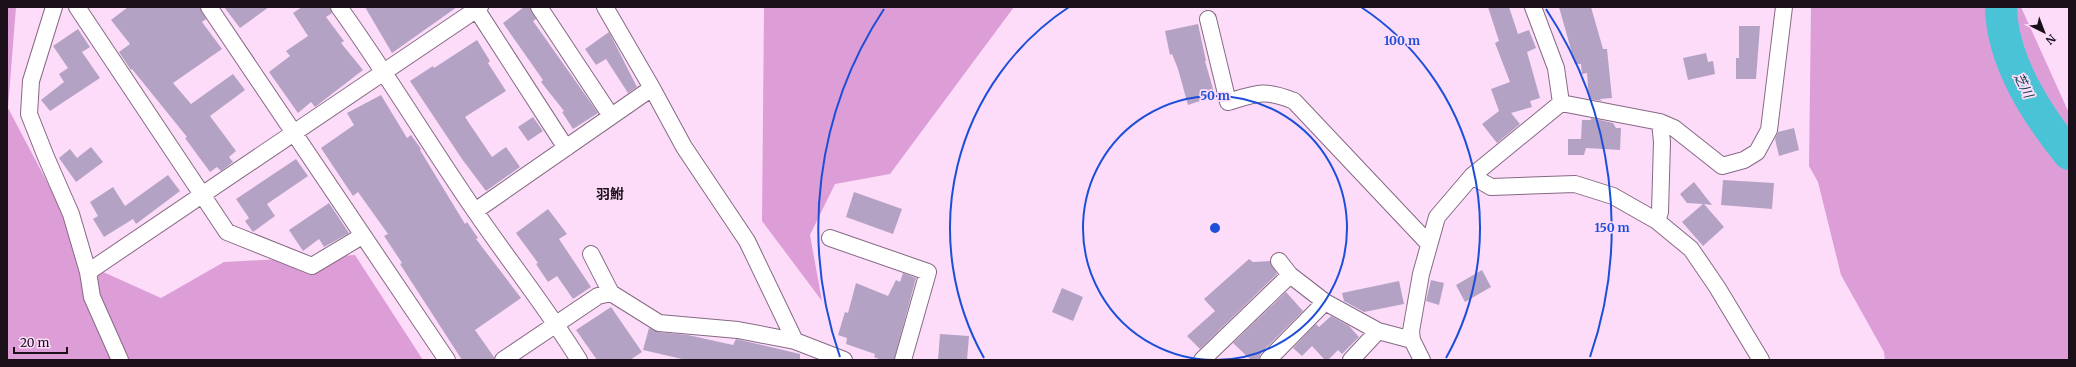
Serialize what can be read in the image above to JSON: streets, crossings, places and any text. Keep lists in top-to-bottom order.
{
  "districts": ["羽鮒"],
  "water": ["芝川"],
  "scale_bar": "20 m",
  "north": "bottom right",
  "rings": ["100 m", "50 m", "150 m"]
}
